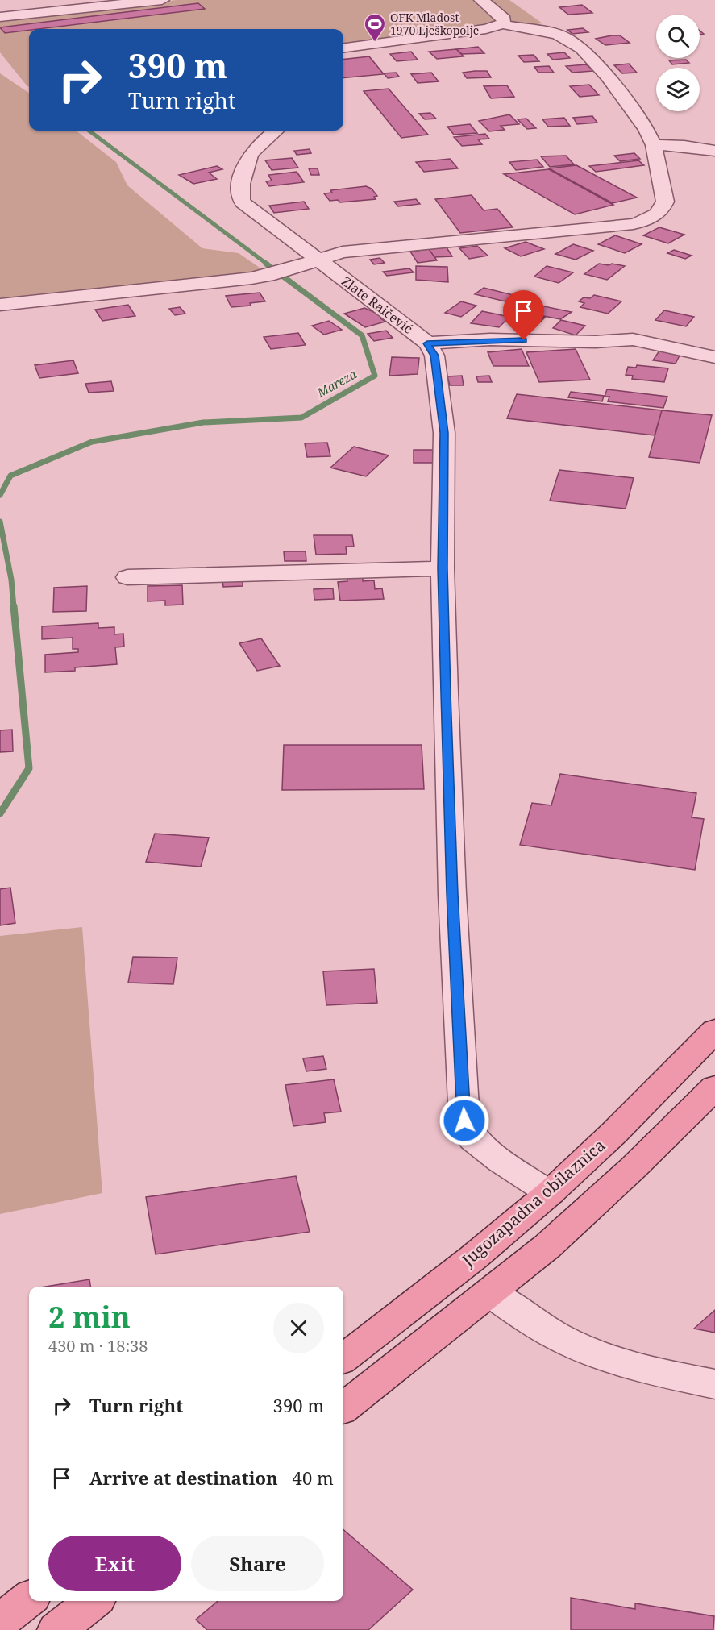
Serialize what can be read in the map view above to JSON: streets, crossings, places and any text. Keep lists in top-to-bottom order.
{
  "streets": {
    "main road": ["Jugozapadna obilaznica"],
    "street": ["Zlate Raičević"]
  },
  "crossings": [
    ["Zlate Raičević", "Jugozapadna obilaznica"]
  ],
  "water": ["Mareza"],
  "places": {
    "sports": ["OFK Mladost 1970 Lješkopolje"]
  },
  "page": {
    "turn": ["390 m", "Turn right"],
    "heading": ["2 min", "430 m · 18:38"],
    "list": [
      {
        "name": "Turn right",
        "value": "390 m"
      },
      {
        "name": "Arrive at destination",
        "value": "40 m"
      }
    ],
    "buttons": ["Exit", "Share"]
  }
}
